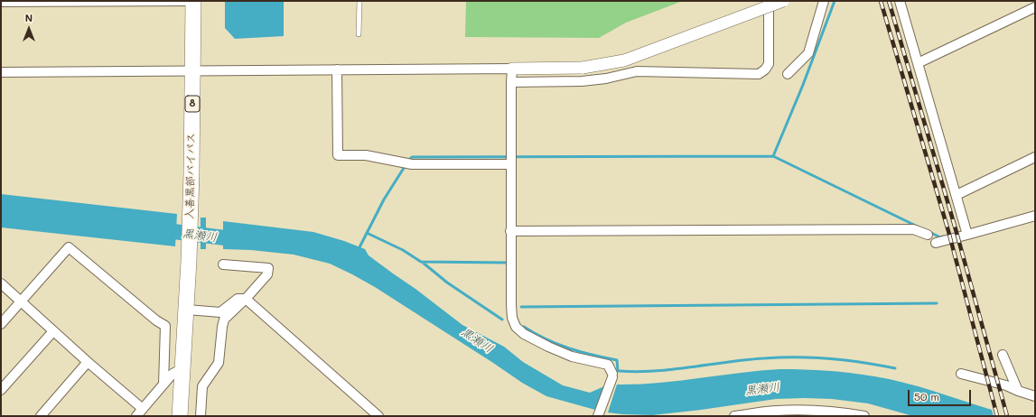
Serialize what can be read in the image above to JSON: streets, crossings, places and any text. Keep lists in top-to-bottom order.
{
  "streets": {
    "highway": ["8", "入善黒部バイパス"]
  },
  "water": ["黒瀬川"],
  "scale_bar": "50 m",
  "north": "top"
}
